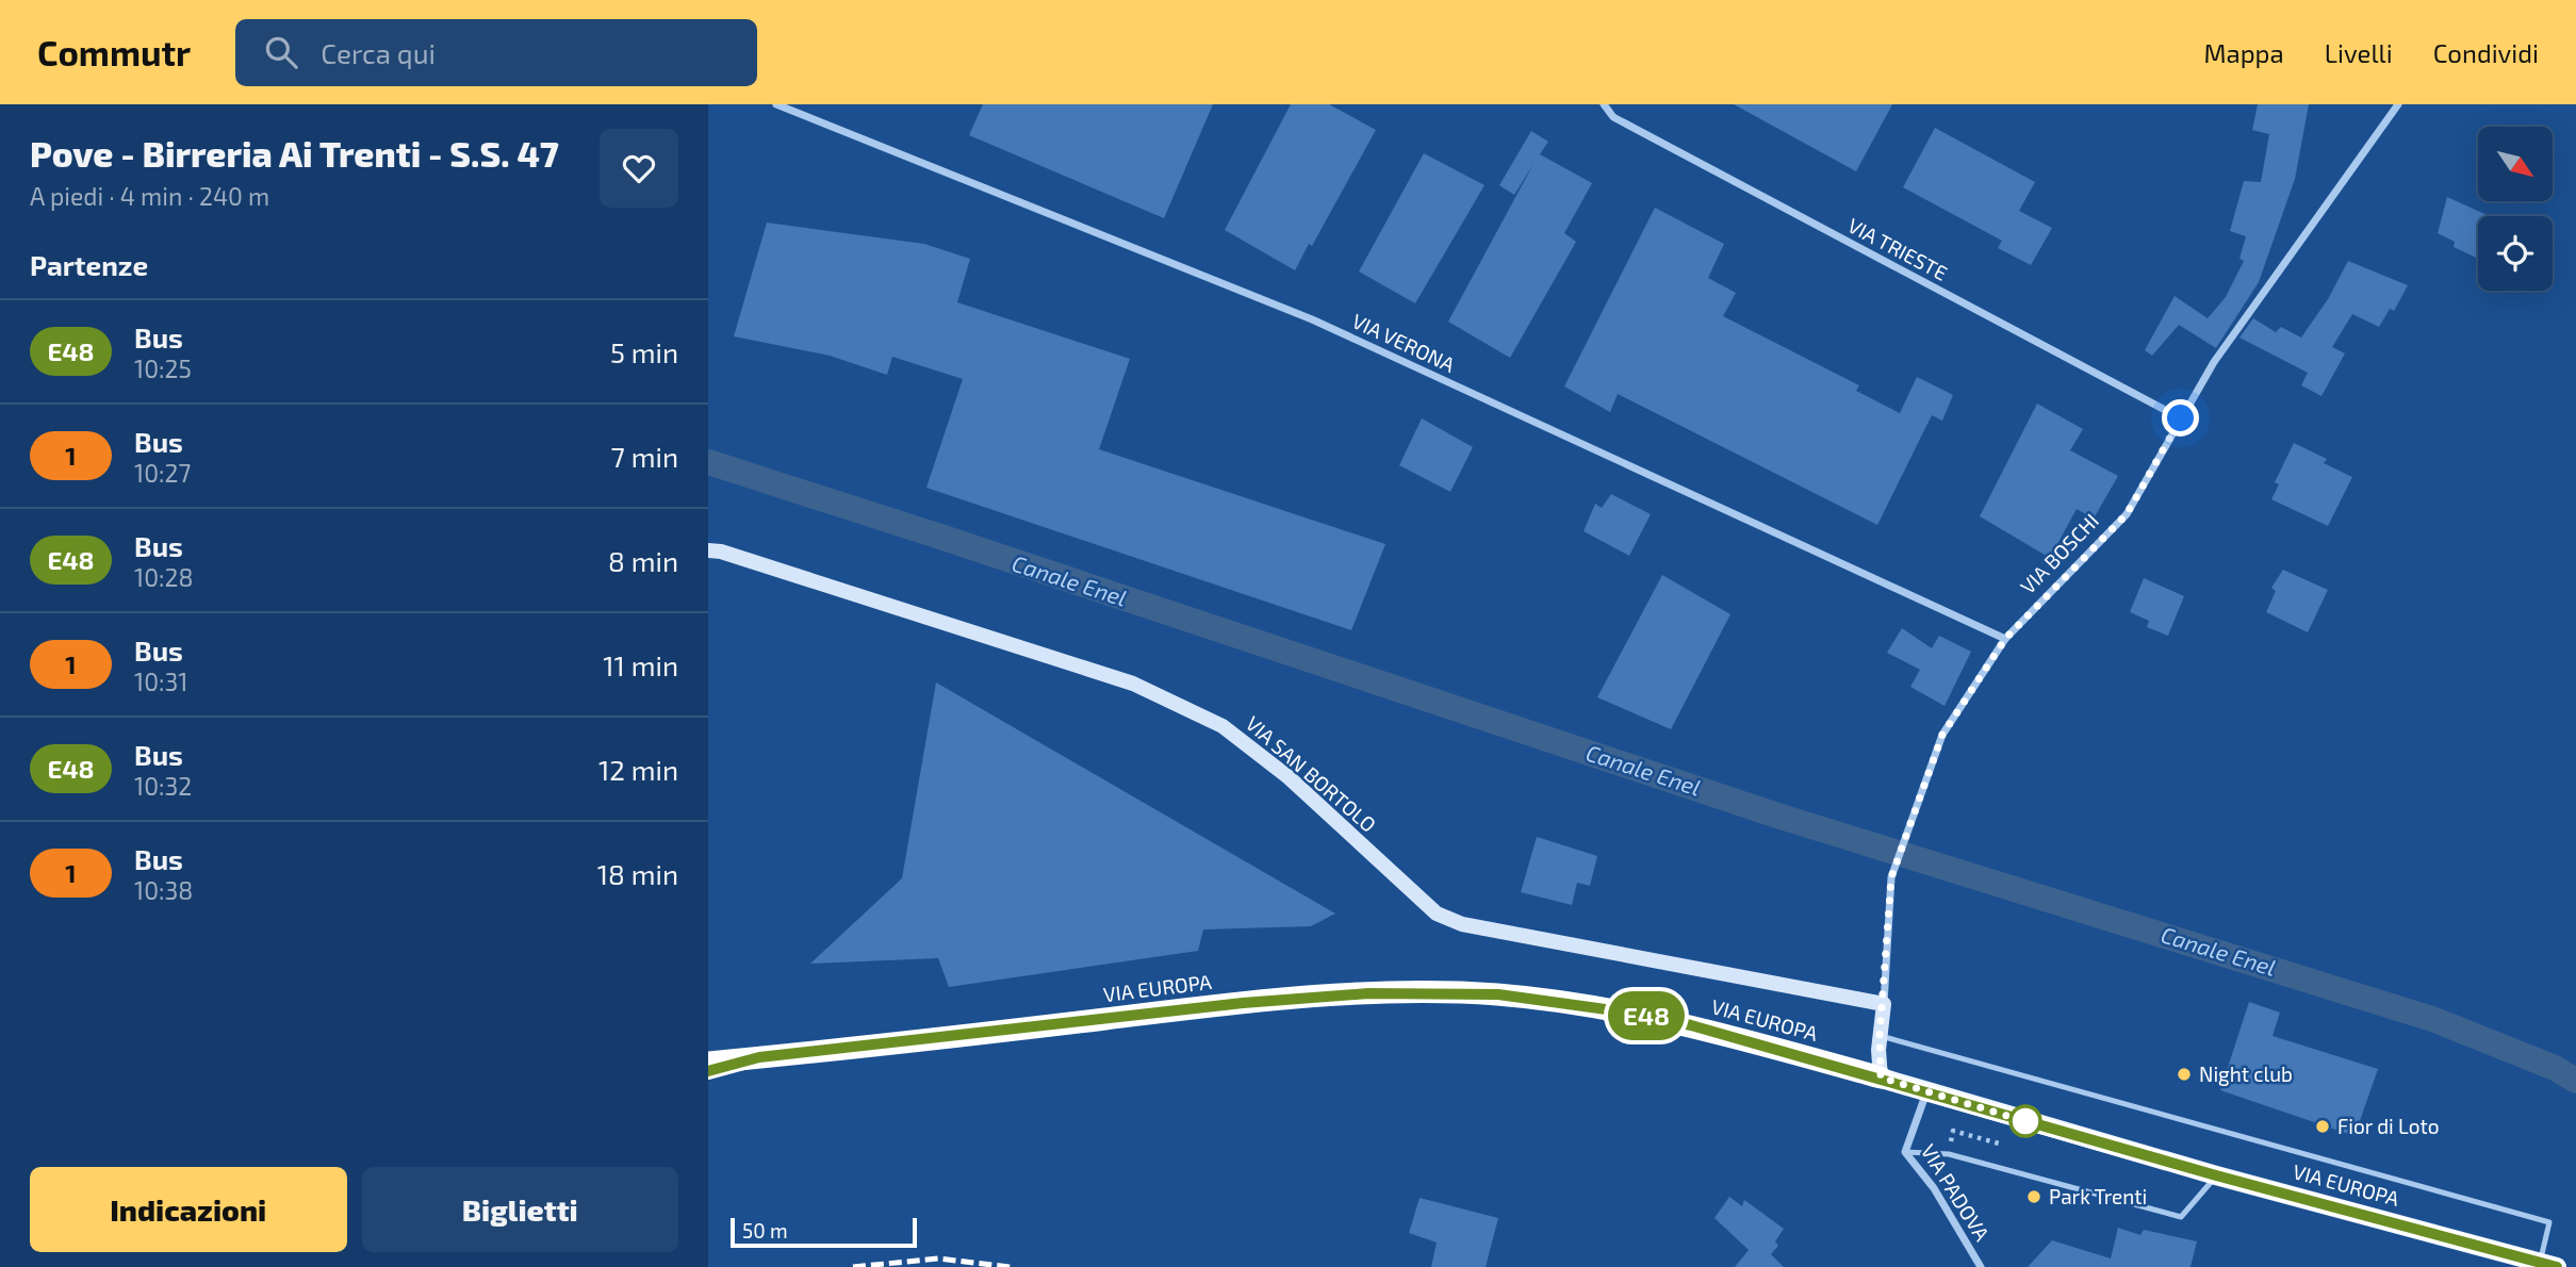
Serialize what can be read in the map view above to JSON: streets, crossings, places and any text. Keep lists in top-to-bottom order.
{
  "streets": {
    "highway": ["VIA EUROPA"],
    "street": [
      "VIA TRIESTE",
      "VIA VERONA",
      "VIA BOSCHI",
      "VIA SAN BORTOLO",
      "VIA PADOVA"
    ]
  },
  "crossings": [
    ["VIA TRIESTE", "VIA BOSCHI"],
    ["VIA VERONA", "VIA BOSCHI"],
    ["VIA BOSCHI", "VIA SAN BORTOLO"],
    ["VIA BOSCHI", "VIA EUROPA"],
    ["VIA EUROPA", "VIA PADOVA"]
  ],
  "water": ["Canale Enel"],
  "places": ["Night club", "Fior di Loto", "Park Trenti"],
  "lines": ["bus line E48"],
  "scale_bar": "50 m",
  "north": "bottom right",
  "page": {
    "header": "Commutr",
    "search": "Cerca qui",
    "nav": ["Mappa", "Livelli", "Condividi"],
    "heading": [
      ["Pove - Birreria Ai Trenti - S.S. 47", "A piedi · 4 min · 240 m"],
      "Partenze"
    ],
    "on_map": "E48",
    "list": [
      {
        "mark": "E48",
        "name": "Bus",
        "note": "10:25",
        "value": "5 min"
      },
      {
        "mark": "1",
        "name": "Bus",
        "note": "10:27",
        "value": "7 min"
      },
      {
        "mark": "E48",
        "name": "Bus",
        "note": "10:28",
        "value": "8 min"
      },
      {
        "mark": "1",
        "name": "Bus",
        "note": "10:31",
        "value": "11 min"
      },
      {
        "mark": "E48",
        "name": "Bus",
        "note": "10:32",
        "value": "12 min"
      },
      {
        "mark": "1",
        "name": "Bus",
        "note": "10:38",
        "value": "18 min"
      }
    ],
    "buttons": ["Indicazioni", "Biglietti"],
    "scale": "50 m"
  }
}
